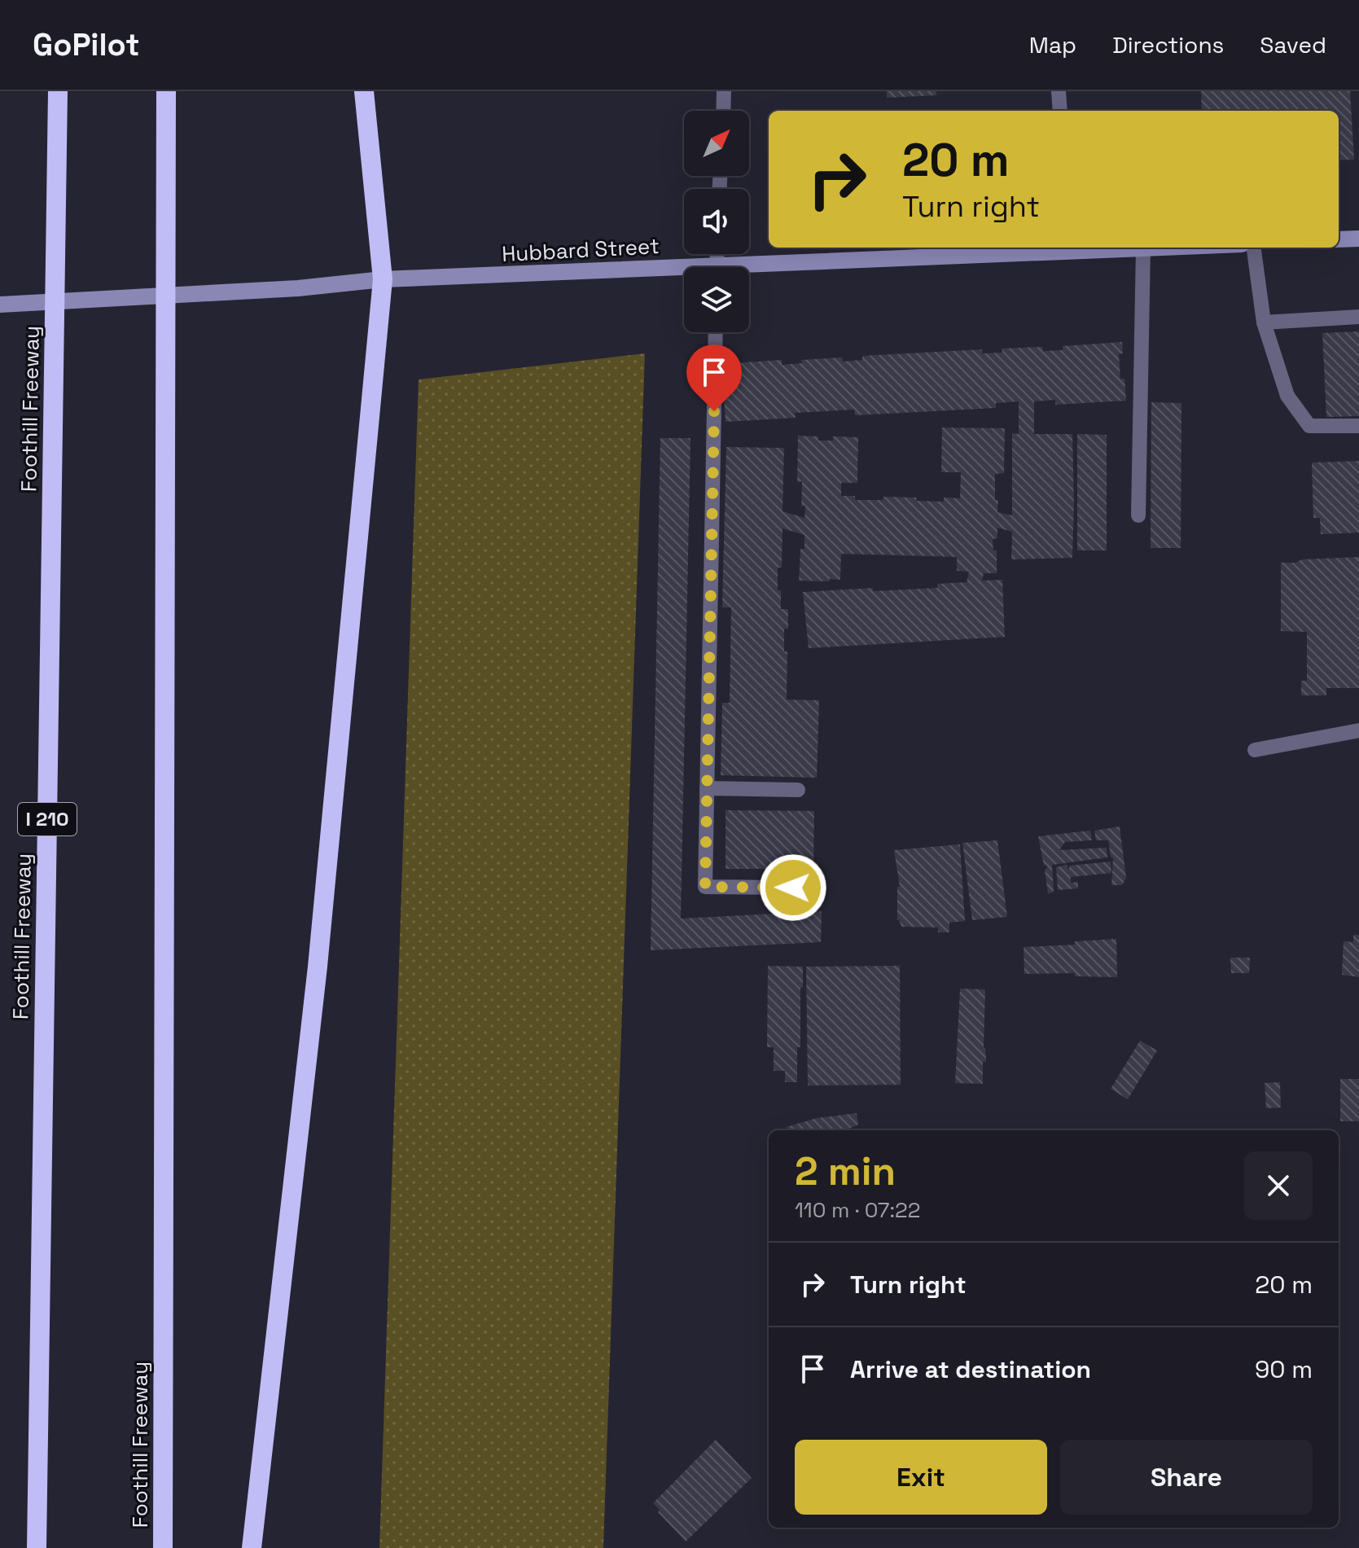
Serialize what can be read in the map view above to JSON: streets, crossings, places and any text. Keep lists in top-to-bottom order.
{
  "streets": {
    "highway": ["Foothill Freeway", "I 210"],
    "main road": ["Hubbard Street"]
  },
  "north": "top right",
  "page": {
    "header": "GoPilot",
    "nav": ["Map", "Directions", "Saved"],
    "turn": ["20 m", "Turn right"],
    "heading": ["2 min", "110 m · 07:22"],
    "list": [
      {
        "name": "Turn right",
        "value": "20 m"
      },
      {
        "name": "Arrive at destination",
        "value": "90 m"
      }
    ],
    "buttons": ["Exit", "Share"]
  }
}
